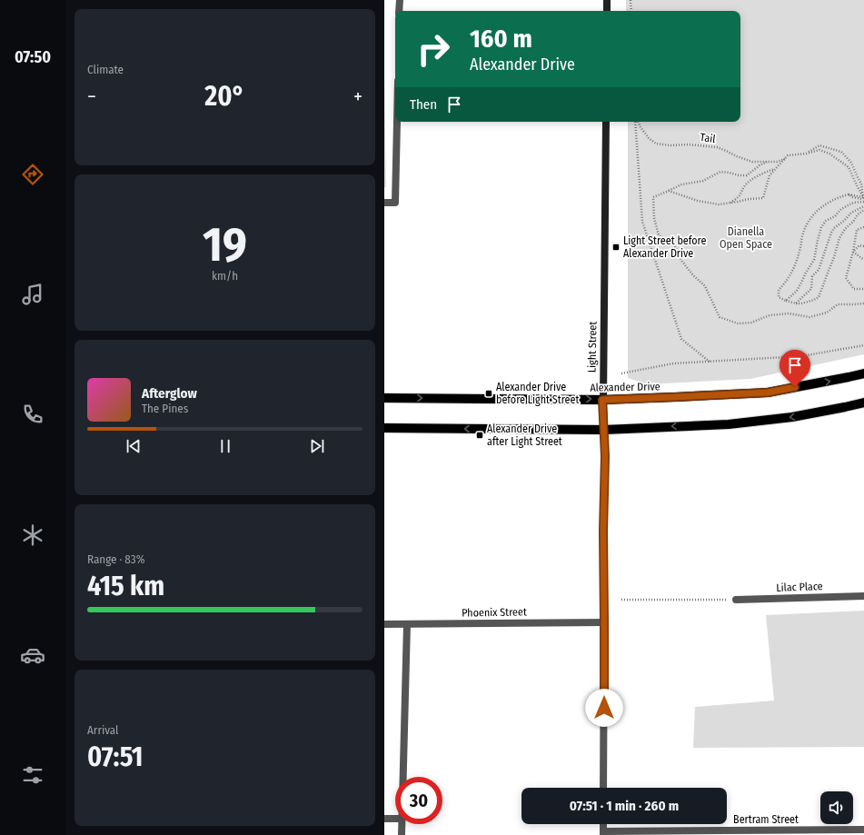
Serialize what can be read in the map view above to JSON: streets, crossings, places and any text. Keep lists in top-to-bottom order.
{
  "streets": {
    "main road": ["Alexander Drive"],
    "street": [
      "Light Street",
      "Lilac Place",
      "Phoenix Street",
      "Bertram Street"
    ],
    "path": ["Tail"]
  },
  "crossings": [
    ["Light Street", "Alexander Drive"],
    ["Light Street", "Phoenix Street"]
  ],
  "parks": ["Dianella Open Space"],
  "places": {
    "transit": ["Light Street before Alexander Drive", "Alexander Drive before Light Street", "Alexander Drive after Light Street"]
  },
  "page": {
    "tabs": "07:50",
    "tile": [
      "Climate",
      ["19", "km/h"],
      ["Range · 83%", "415 km"],
      ["Arrival", "07:51"]
    ],
    "turn": ["160 m", "Alexander Drive"],
    "heat": ["−", "20°", "+"],
    "then": "Then",
    "song": ["Afterglow", "The Pines"],
    "limit": "30",
    "trip": "07:51 · 1 min · 260 m"
  }
}
